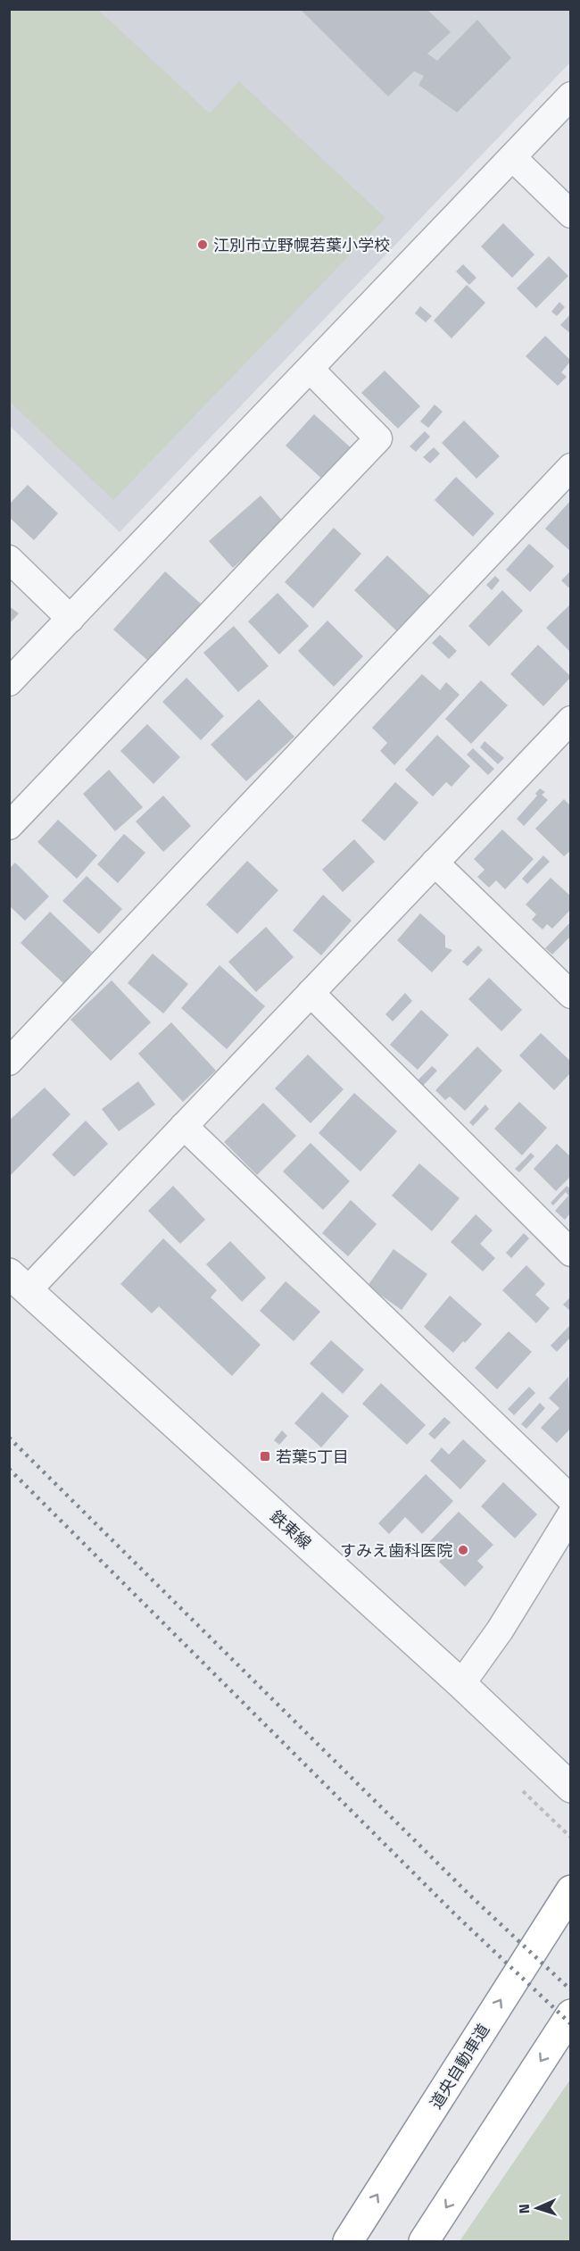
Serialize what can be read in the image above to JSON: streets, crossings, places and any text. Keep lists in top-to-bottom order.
{
  "streets": {
    "highway": ["道央自動車道"],
    "street": ["鉄東線"]
  },
  "places": {
    "other": ["江別市立野幌若葉小学校", "すみえ歯科医院"],
    "transit": ["若葉5丁目"]
  },
  "north": "left"
}
